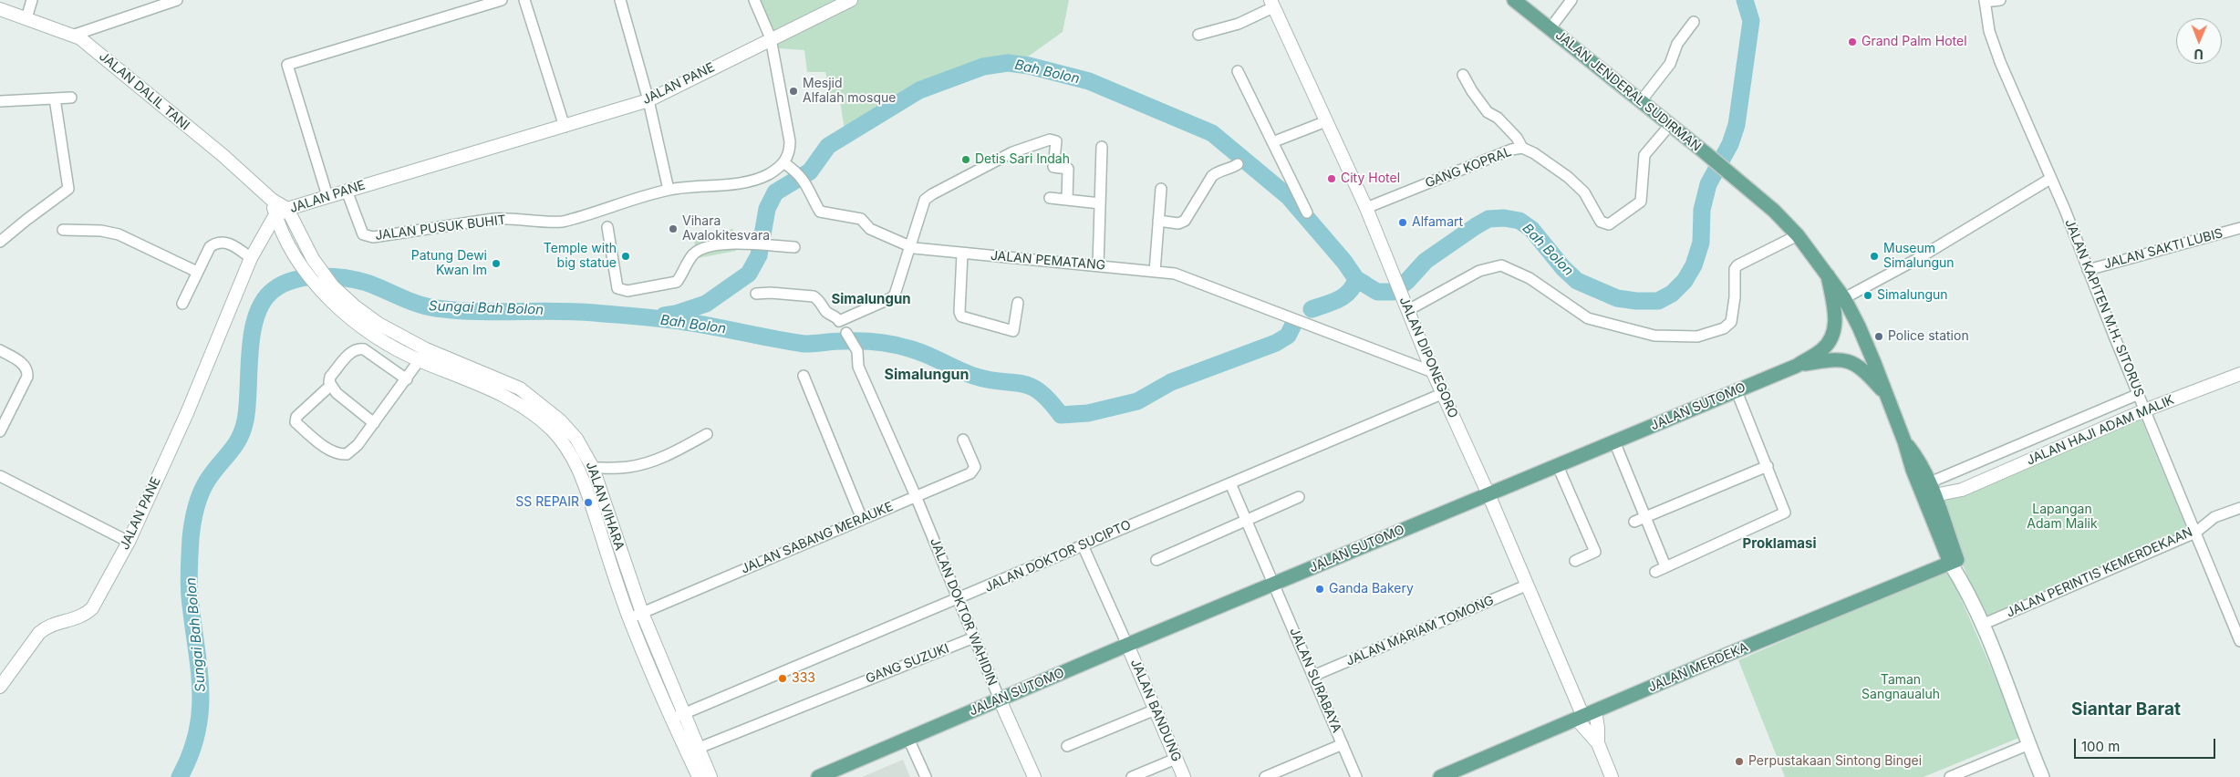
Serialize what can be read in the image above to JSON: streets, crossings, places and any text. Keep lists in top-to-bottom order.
{
  "streets": {
    "main road": ["JALAN JENDERAL SUDIRMAN", "JALAN SUTOMO", "JALAN MERDEKA"],
    "street": [
      "JALAN PANE",
      "JALAN DALIL TANI",
      "GANG KOPRAL",
      "JALAN PUSUK BUHIT",
      "JALAN SAKTI LUBIS",
      "JALAN PEMATANG",
      "JALAN KAPITEN M.H. SITORUS",
      "JALAN DIPONEGORO",
      "JALAN HAJI ADAM MALIK",
      "JALAN VIHARA",
      "JALAN SABANG MERAUKE",
      "JALAN DOKTOR SUCIPTO",
      "JALAN PERINTIS KEMERDEKAAN",
      "JALAN DOKTOR WAHIDIN",
      "JALAN MARIAM TOMONG",
      "GANG SUZUKI",
      "JALAN SURABAYA",
      "JALAN BANDUNG"
    ]
  },
  "crossings": [
    ["JALAN PANE", "JALAN DALIL TANI"],
    ["JALAN PANE", "JALAN PUSUK BUHIT"],
    ["JALAN PANE", "JALAN VIHARA"],
    ["JALAN DALIL TANI", "JALAN VIHARA"],
    ["JALAN JENDERAL SUDIRMAN", "GANG KOPRAL"],
    ["GANG KOPRAL", "JALAN DIPONEGORO"],
    ["JALAN PUSUK BUHIT", "JALAN PEMATANG"],
    ["JALAN SAKTI LUBIS", "JALAN KAPITEN M.H. SITORUS"],
    ["JALAN PEMATANG", "JALAN DIPONEGORO"],
    ["JALAN KAPITEN M.H. SITORUS", "JALAN HAJI ADAM MALIK"],
    ["JALAN KAPITEN M.H. SITORUS", "JALAN PERINTIS KEMERDEKAAN"],
    ["JALAN DIPONEGORO", "JALAN SUTOMO"],
    ["JALAN DIPONEGORO", "JALAN DOKTOR SUCIPTO"],
    ["JALAN DIPONEGORO", "JALAN MARIAM TOMONG"],
    ["JALAN DIPONEGORO", "JALAN MERDEKA"],
    ["JALAN SUTOMO", "JALAN DOKTOR WAHIDIN"],
    ["JALAN SUTOMO", "JALAN SURABAYA"],
    ["JALAN SUTOMO", "JALAN BANDUNG"],
    ["JALAN VIHARA", "JALAN SABANG MERAUKE"],
    ["JALAN VIHARA", "JALAN DOKTOR SUCIPTO"],
    ["JALAN VIHARA", "GANG SUZUKI"],
    ["JALAN SABANG MERAUKE", "JALAN DOKTOR WAHIDIN"],
    ["JALAN DOKTOR SUCIPTO", "JALAN DOKTOR WAHIDIN"],
    ["JALAN DOKTOR SUCIPTO", "JALAN SURABAYA"],
    ["JALAN DOKTOR WAHIDIN", "GANG SUZUKI"],
    ["JALAN MARIAM TOMONG", "JALAN SURABAYA"]
  ],
  "districts": [
    "Simalungun",
    "Simalungun",
    "Proklamasi",
    "Siantar Barat"
  ],
  "water": ["Bah Bolon", "Sungai Bah Bolon"],
  "parks": ["Lapangan Adam Malik", "Taman Sangnaualuh"],
  "places": [
    "Grand Palm Hotel",
    "Mesjid Alfalah mosque",
    "Detis Sari Indah",
    "City Hotel",
    "Alfamart",
    "Vihara Avalokitesvara",
    "Temple with big statue",
    "Museum Simalungun",
    "Patung Dewi Kwan Im",
    "Simalungun",
    "Police station",
    "SS REPAIR",
    "Ganda Bakery",
    "333",
    "Perpustakaan Sintong Bingei"
  ],
  "scale_bar": "100 m",
  "north": "bottom"
}
